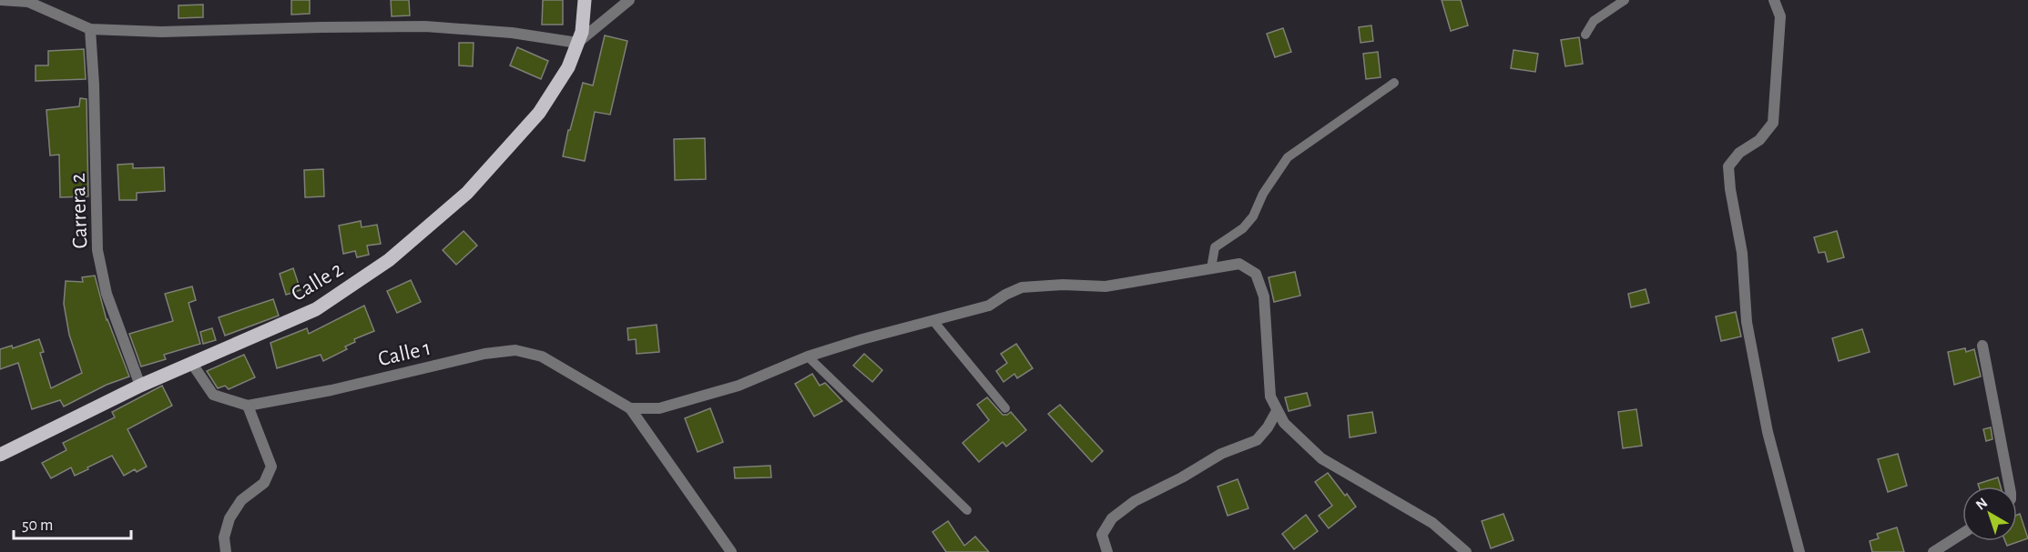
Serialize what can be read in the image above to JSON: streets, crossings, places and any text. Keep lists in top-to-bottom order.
{
  "streets": {
    "main road": ["Calle 2"],
    "street": ["Carrera 2", "Calle 1"]
  },
  "crossings": [
    ["Carrera 2", "Calle 2"],
    ["Calle 2", "Calle 1"]
  ],
  "scale_bar": "50 m",
  "north": "top left"
}
